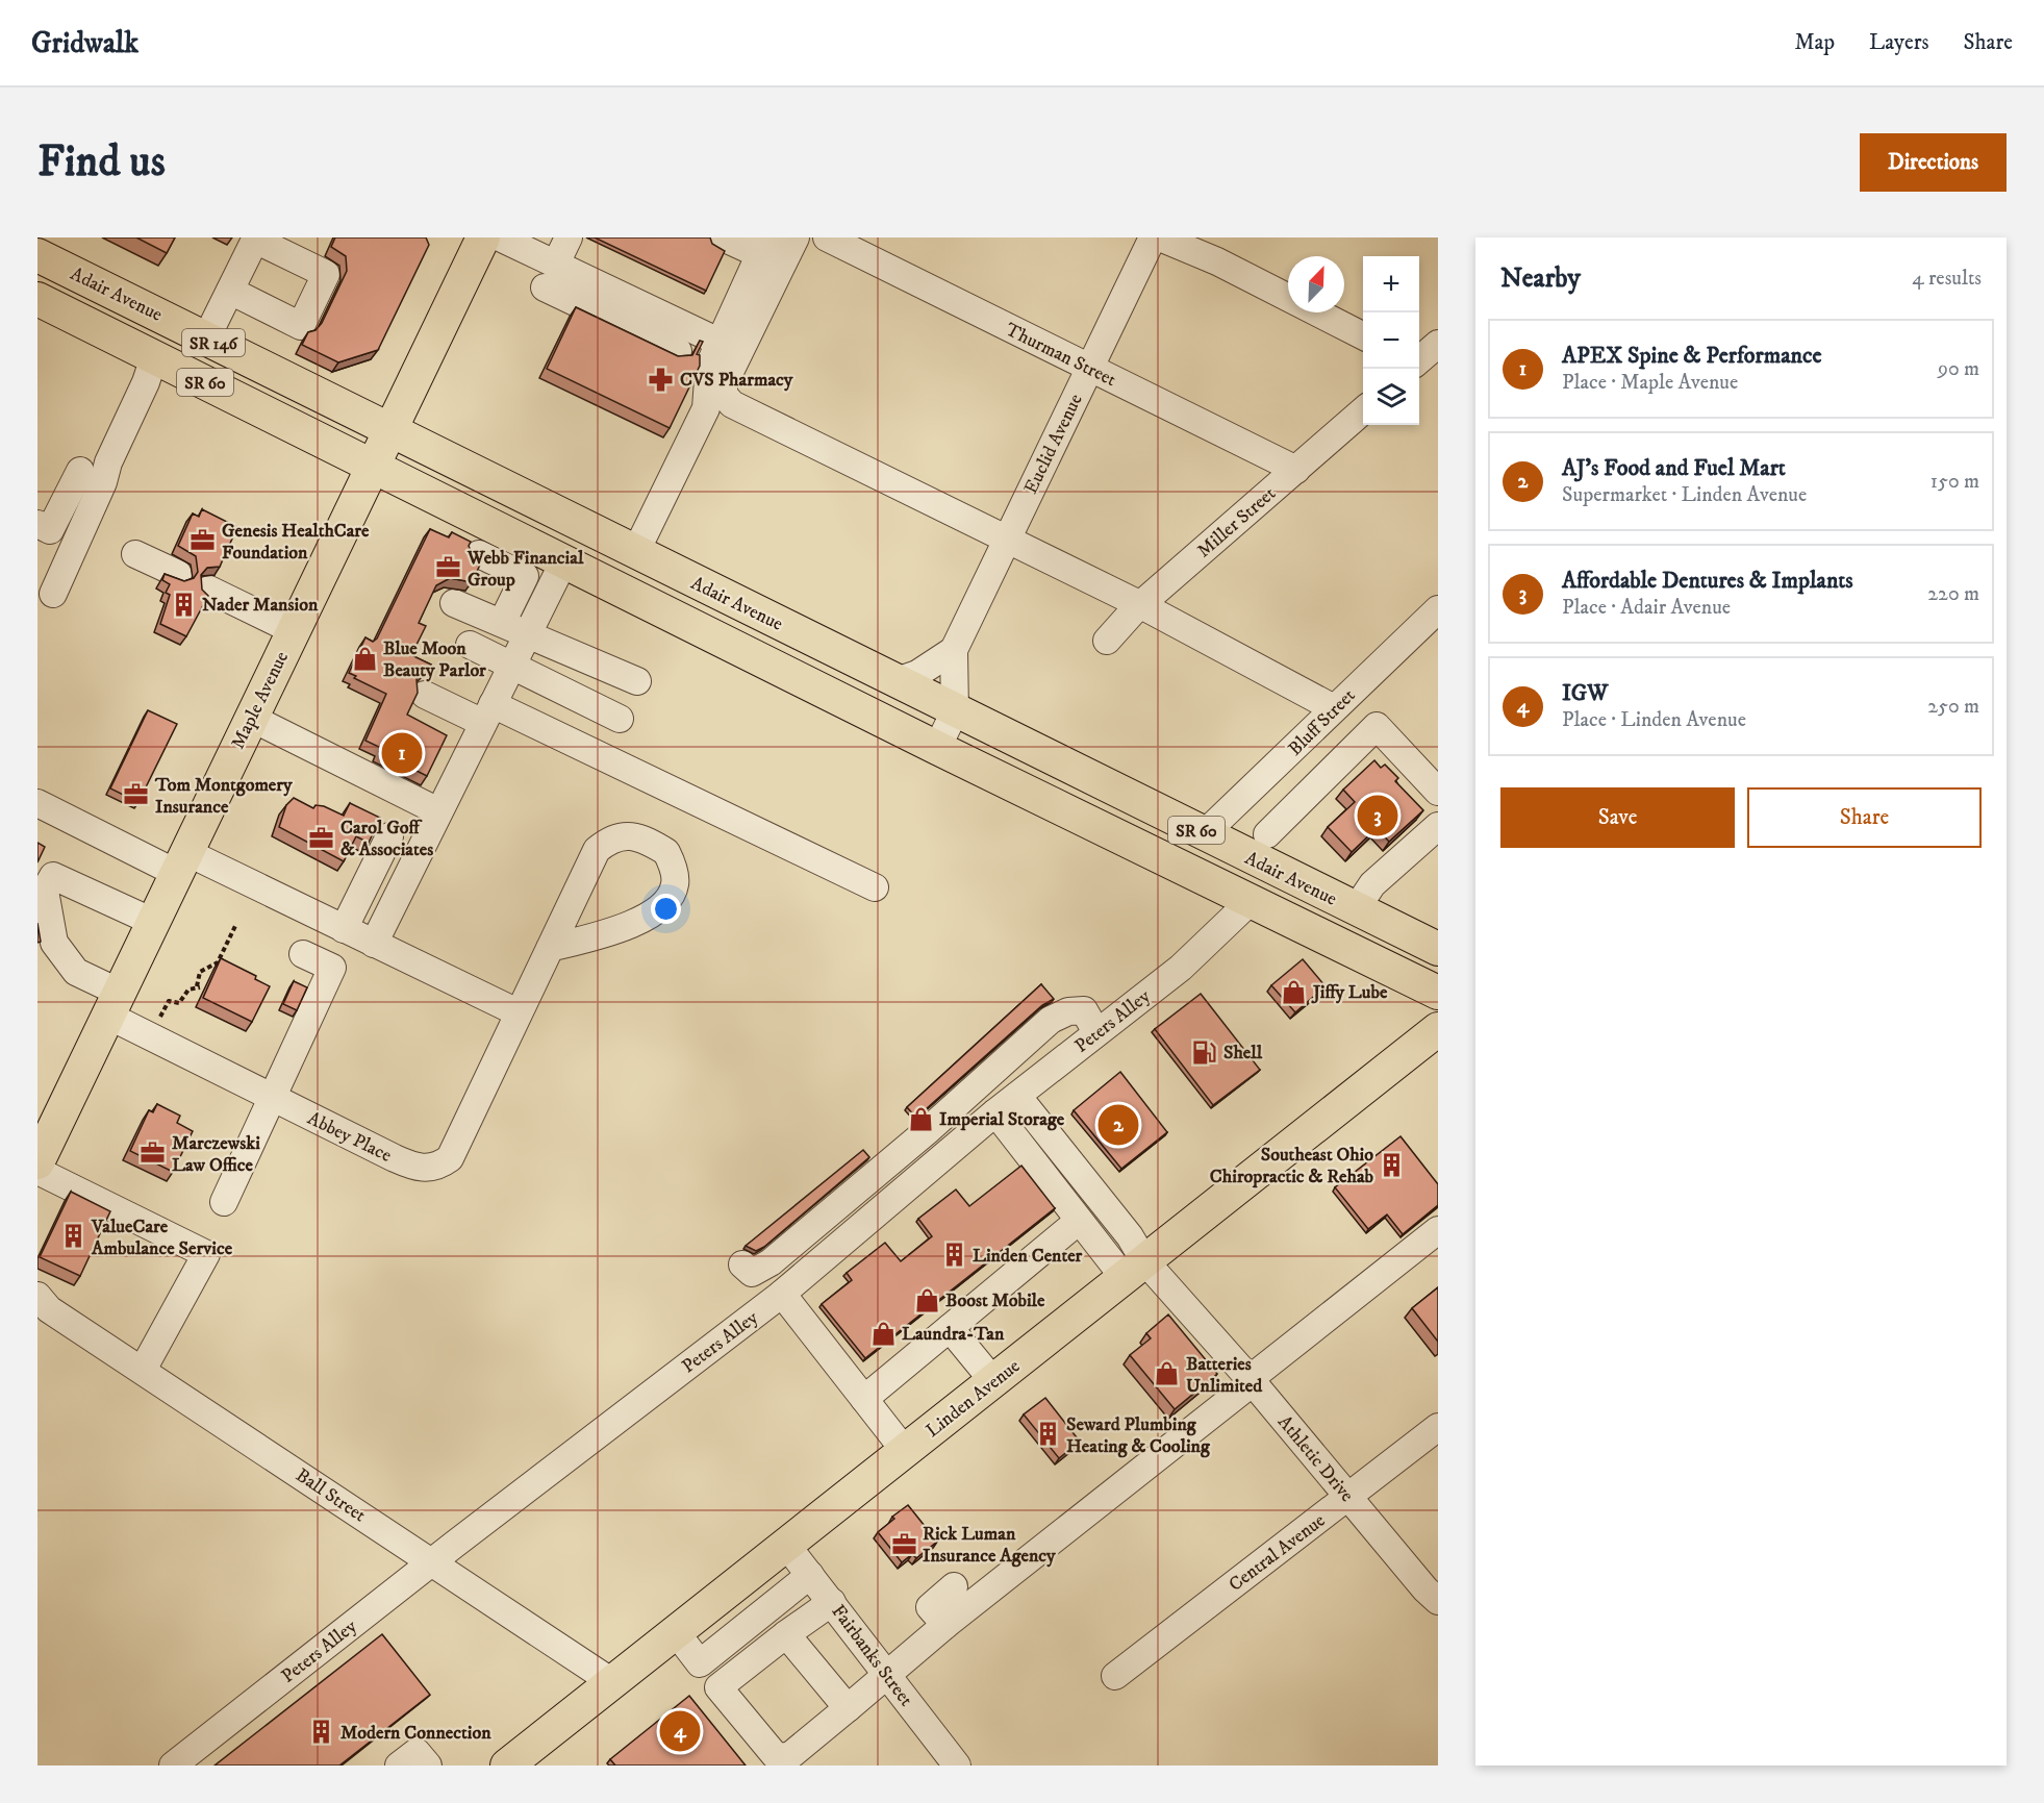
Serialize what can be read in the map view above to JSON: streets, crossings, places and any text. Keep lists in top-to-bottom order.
{
  "streets": {
    "main road": [
      "Adair Avenue",
      "SR 146",
      "SR 60",
      "Maple Avenue",
      "Linden Avenue"
    ],
    "street": [
      "Thurman Street",
      "Euclid Avenue",
      "Miller Street",
      "Bluff Street",
      "Peters Alley",
      "Abbey Place",
      "Athletic Drive",
      "Ball Street",
      "Central Avenue",
      "Fairbanks Street"
    ]
  },
  "crossings": [
    ["Adair Avenue", "Euclid Avenue"],
    ["Adair Avenue", "Maple Avenue"],
    ["Adair Avenue", "Bluff Street"],
    ["Adair Avenue", "Peters Alley"],
    ["Thurman Street", "Euclid Avenue"],
    ["Thurman Street", "Miller Street"],
    ["Maple Avenue", "Abbey Place"],
    ["Peters Alley", "Ball Street"],
    ["Linden Avenue", "Athletic Drive"],
    ["Linden Avenue", "Ball Street"],
    ["Linden Avenue", "Fairbanks Street"],
    ["Athletic Drive", "Central Avenue"]
  ],
  "places": {
    "pharmacy": ["CVS Pharmacy"],
    "office": [
      "Genesis HealthCare Foundation",
      "Webb Financial Group",
      "Tom Montgomery Insurance",
      "Carol Goff & Associates",
      "Marczewski Law Office",
      "Rick Luman Insurance Agency"
    ],
    "building": [
      "Nader Mansion",
      "Southeast Ohio Chiropractic & Rehab",
      "ValueCare Ambulance Service",
      "Linden Center",
      "Seward Plumbing Heating & Cooling",
      "Modern Connection"
    ],
    "shop": [
      "Blue Moon Beauty Parlor",
      "Jiffy Lube",
      "Imperial Storage",
      "Boost Mobile",
      "Laundra-Tan",
      "Batteries Unlimited"
    ],
    "fuel station": ["Shell"]
  },
  "north": "top right",
  "page": {
    "header": "Gridwalk",
    "nav": ["Map", "Layers", "Share"],
    "buttons": [
      "Directions",
      ["Save", "Share"]
    ],
    "title": "Find us",
    "heading": ["Nearby", "4 results"],
    "map_buttons": ["+", "−"],
    "list": [
      {
        "mark": "1",
        "name": "APEX Spine & Performance",
        "note": "Place · Maple Avenue",
        "value": "90 m"
      },
      {
        "mark": "2",
        "name": "AJ's Food and Fuel Mart",
        "note": "Supermarket · Linden Avenue",
        "value": "150 m"
      },
      {
        "mark": "3",
        "name": "Affordable Dentures & Implants",
        "note": "Place · Adair Avenue",
        "value": "220 m"
      },
      {
        "mark": "4",
        "name": "IGW",
        "note": "Place · Linden Avenue",
        "value": "250 m"
      }
    ],
    "pins": [
      "1",
      "3",
      "2",
      "4"
    ]
  }
}
